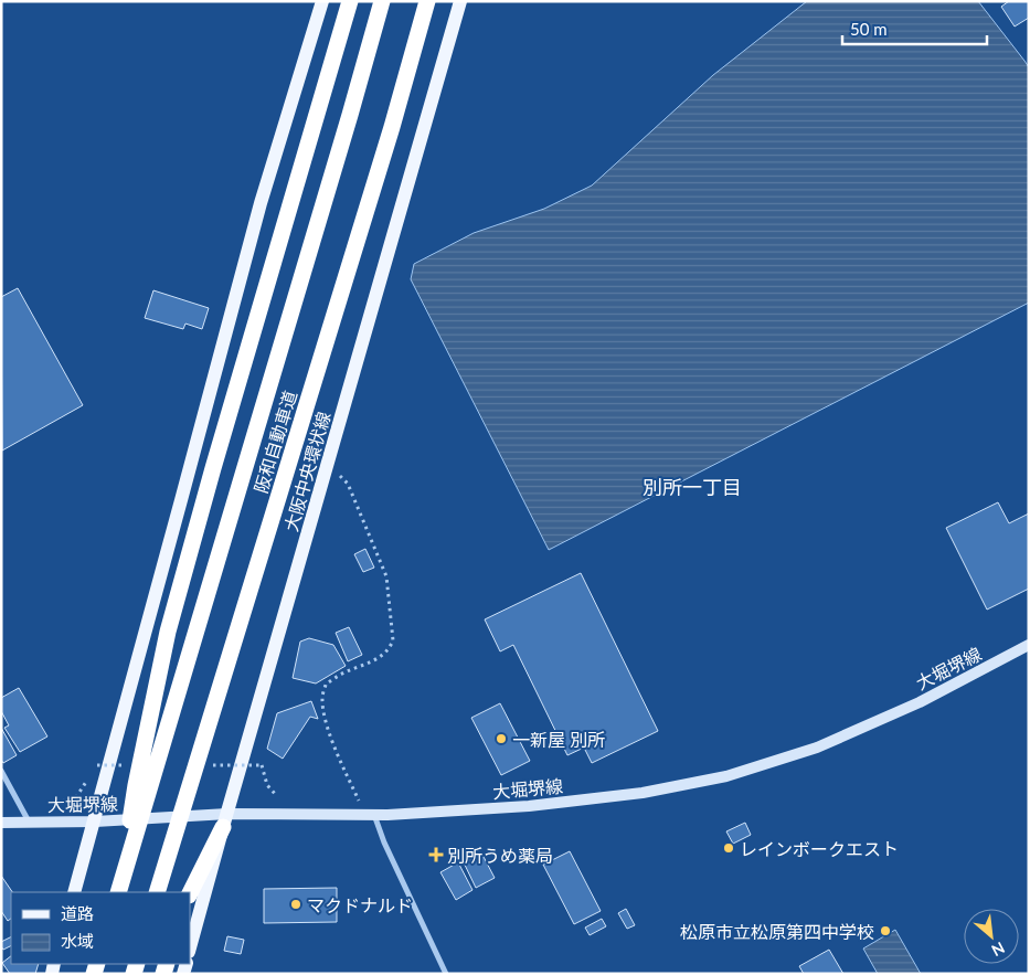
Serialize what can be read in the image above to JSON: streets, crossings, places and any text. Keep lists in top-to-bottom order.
{
  "streets": {
    "highway": ["阪和自動車道"],
    "main road": ["大阪中央環状線", "大堀堺線"]
  },
  "crossings": [
    ["大阪中央環状線", "大堀堺線"]
  ],
  "districts": ["別所一丁目"],
  "places": {
    "other": [
      "一新屋 別所",
      "レインボークエスト",
      "マクドナルド",
      "松原市立松原第四中学校"
    ],
    "health": ["別所うめ薬局"]
  },
  "legend": ["道路", "水域"],
  "scale_bar": "50 m",
  "north": "bottom right"
}
